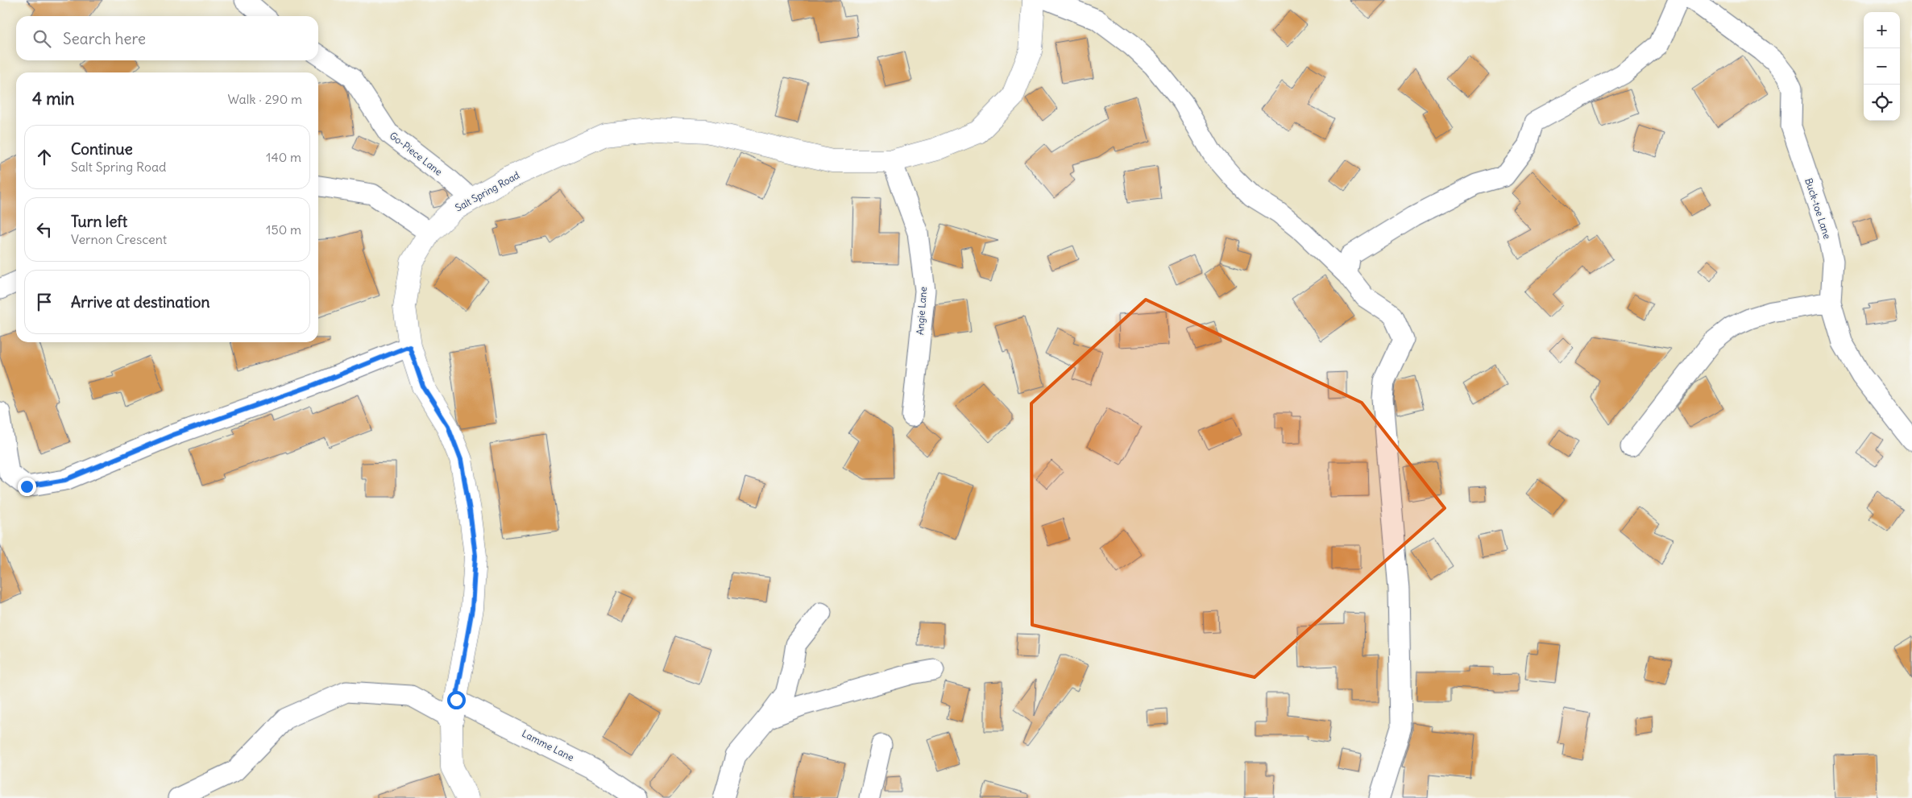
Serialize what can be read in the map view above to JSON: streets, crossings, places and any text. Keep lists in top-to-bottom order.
{
  "streets": {
    "street": [
      "Go-Piece Lane",
      "Salt Spring Road",
      "Buck-toe Lane",
      "Angie Lane",
      "Lamme Lane"
    ]
  },
  "crossings": [
    ["Go-Piece Lane", "Salt Spring Road"],
    ["Salt Spring Road", "Angie Lane"],
    ["Salt Spring Road", "Lamme Lane"]
  ],
  "page": {
    "map_buttons": ["+", "−"],
    "search": "Search here",
    "heading": ["4 min", "Walk · 290 m"],
    "list": [
      ["Continue", "Salt Spring Road", "140 m"],
      ["Turn left", "Vernon Crescent", "150 m"],
      "Arrive at destination"
    ]
  }
}
